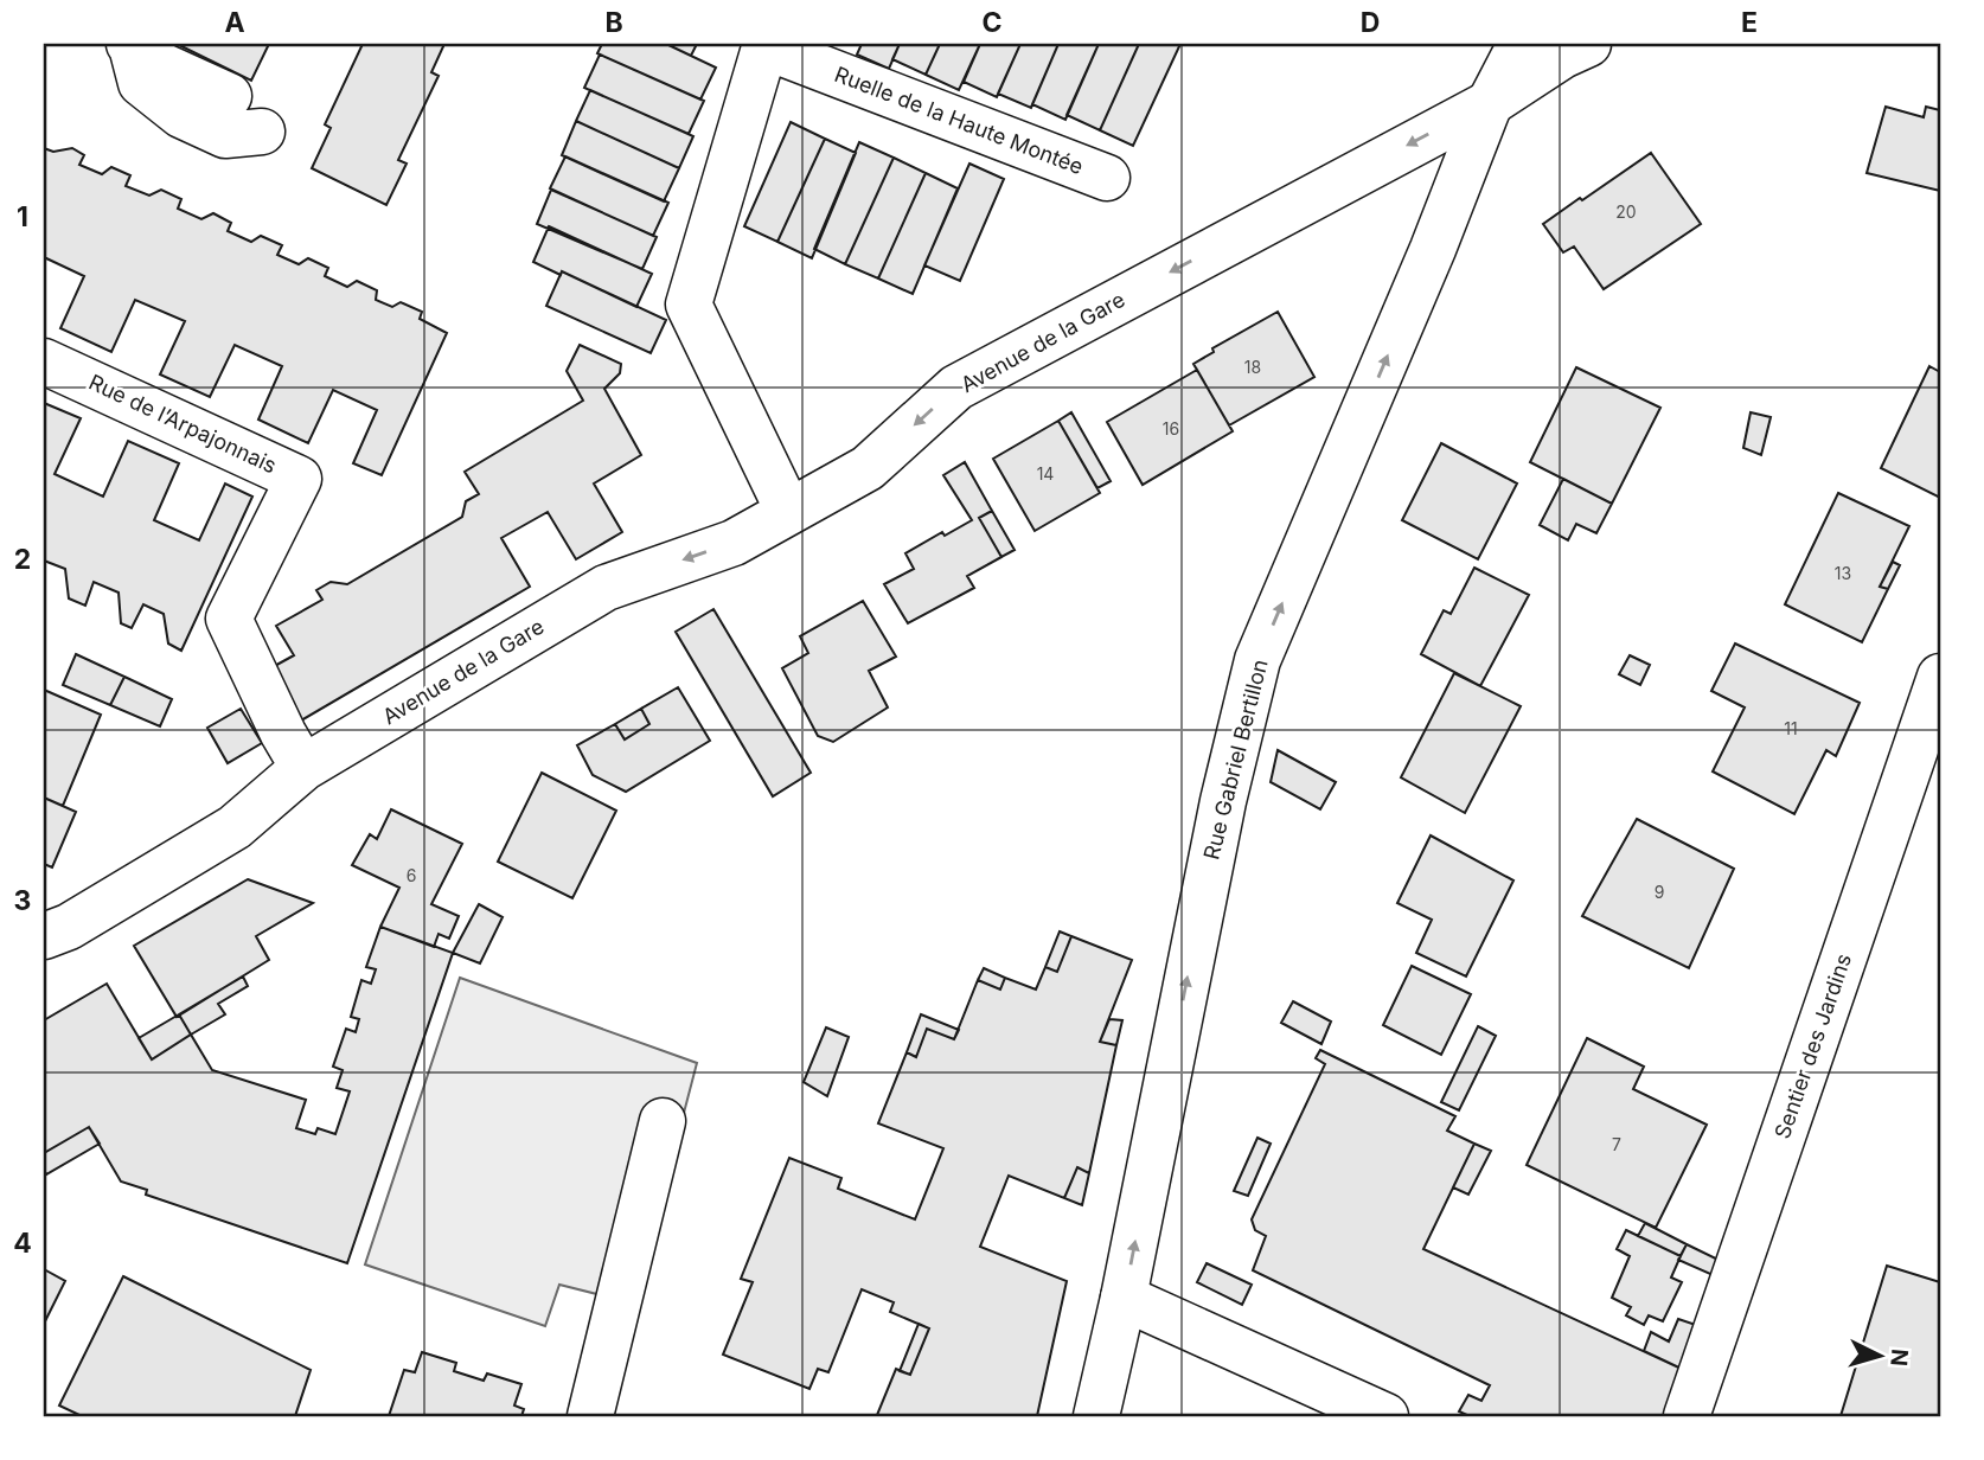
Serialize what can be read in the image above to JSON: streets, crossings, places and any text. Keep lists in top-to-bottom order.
{
  "streets": {
    "street": [
      "Ruelle de la Haute Montée",
      "Avenue de la Gare",
      "Rue de l’Arpajonnais",
      "Rue Gabriel Bertillon",
      "Sentier des Jardins"
    ]
  },
  "crossings": [
    ["Ruelle de la Haute Montée", "Avenue de la Gare"],
    ["Avenue de la Gare", "Rue de l’Arpajonnais"],
    ["Avenue de la Gare", "Rue Gabriel Bertillon"]
  ],
  "one_way": ["Avenue de la Gare", "Rue Gabriel Bertillon"],
  "house_numbers": [
    "20",
    "18",
    "16",
    "14",
    "13",
    "11",
    "6",
    "9",
    "7"
  ],
  "north": "right",
  "grid": {
    "columns": [
      "A",
      "B",
      "C",
      "D",
      "E"
    ],
    "rows": [
      "1",
      "2",
      "3",
      "4"
    ]
  }
}
